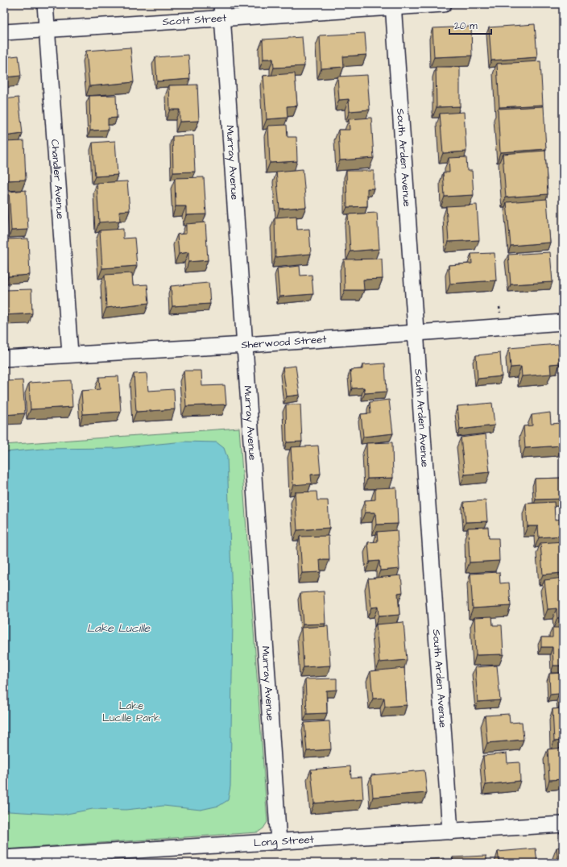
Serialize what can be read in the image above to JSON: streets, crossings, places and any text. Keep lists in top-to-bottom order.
{
  "streets": {
    "street": [
      "Scott Street",
      "South Arden Avenue",
      "Murray Avenue",
      "Chandler Avenue",
      "Sherwood Street",
      "Long Street"
    ]
  },
  "crossings": [
    ["Scott Street", "South Arden Avenue"],
    ["Scott Street", "Murray Avenue"],
    ["Scott Street", "Chandler Avenue"],
    ["South Arden Avenue", "Sherwood Street"],
    ["South Arden Avenue", "Long Street"],
    ["Murray Avenue", "Sherwood Street"],
    ["Murray Avenue", "Long Street"],
    ["Chandler Avenue", "Sherwood Street"]
  ],
  "water": ["Lake Lucille"],
  "parks": ["Lake Lucille Park"],
  "scale_bar": "20 m"
}
